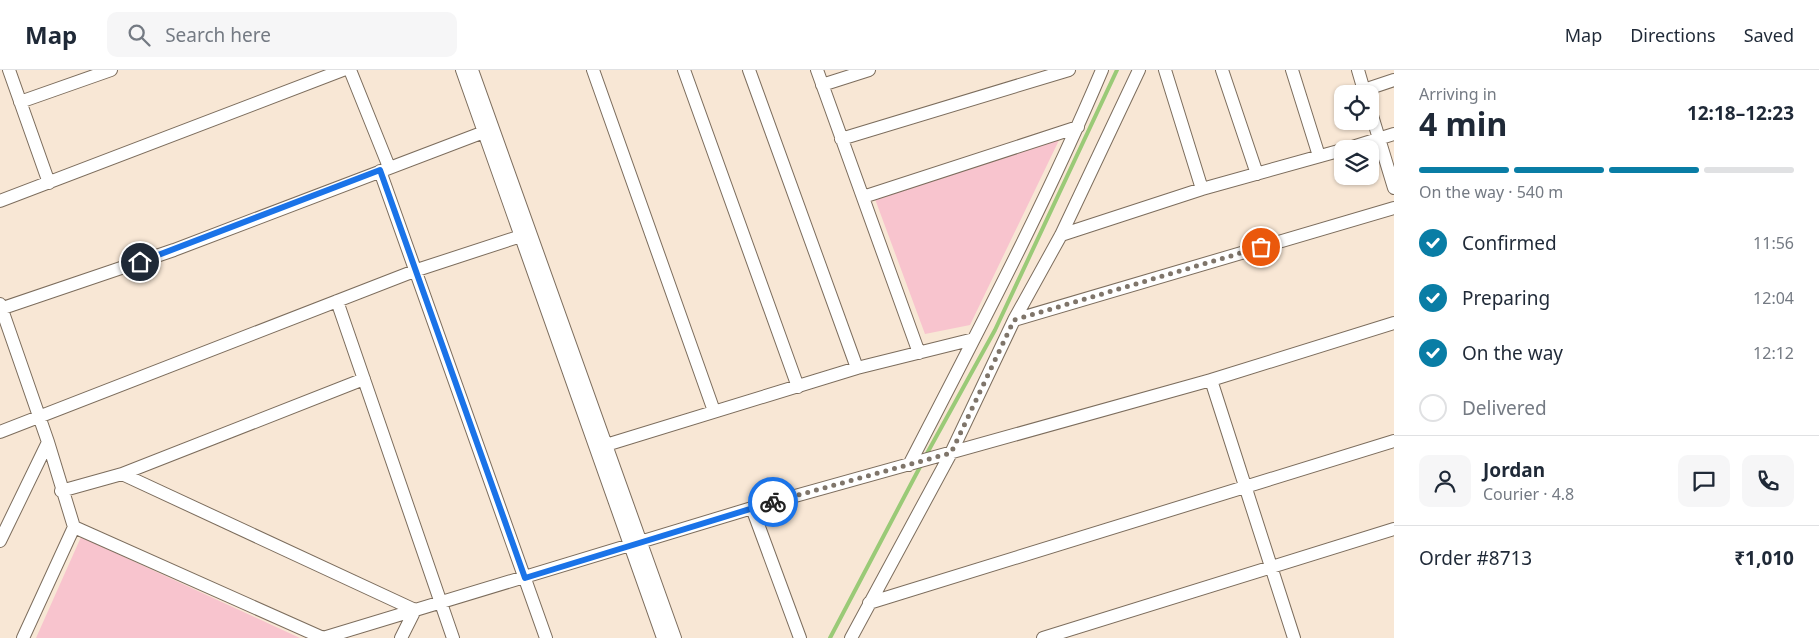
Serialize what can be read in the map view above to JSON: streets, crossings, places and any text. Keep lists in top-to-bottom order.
{
  "page": {
    "header": "Map",
    "search": "Search here",
    "nav": ["Map", "Directions", "Saved"],
    "heading": ["4 min", "Arriving in", "12:18–12:23"],
    "panel": [
      "Jordan",
      "Courier · 4.8",
      "Order #8713",
      "₹1,010"
    ],
    "bar": "On the way · 540 m",
    "list": [
      ["Confirmed", "11:56"],
      ["Preparing", "12:04"],
      ["On the way", "12:12"],
      "Delivered"
    ]
  }
}
